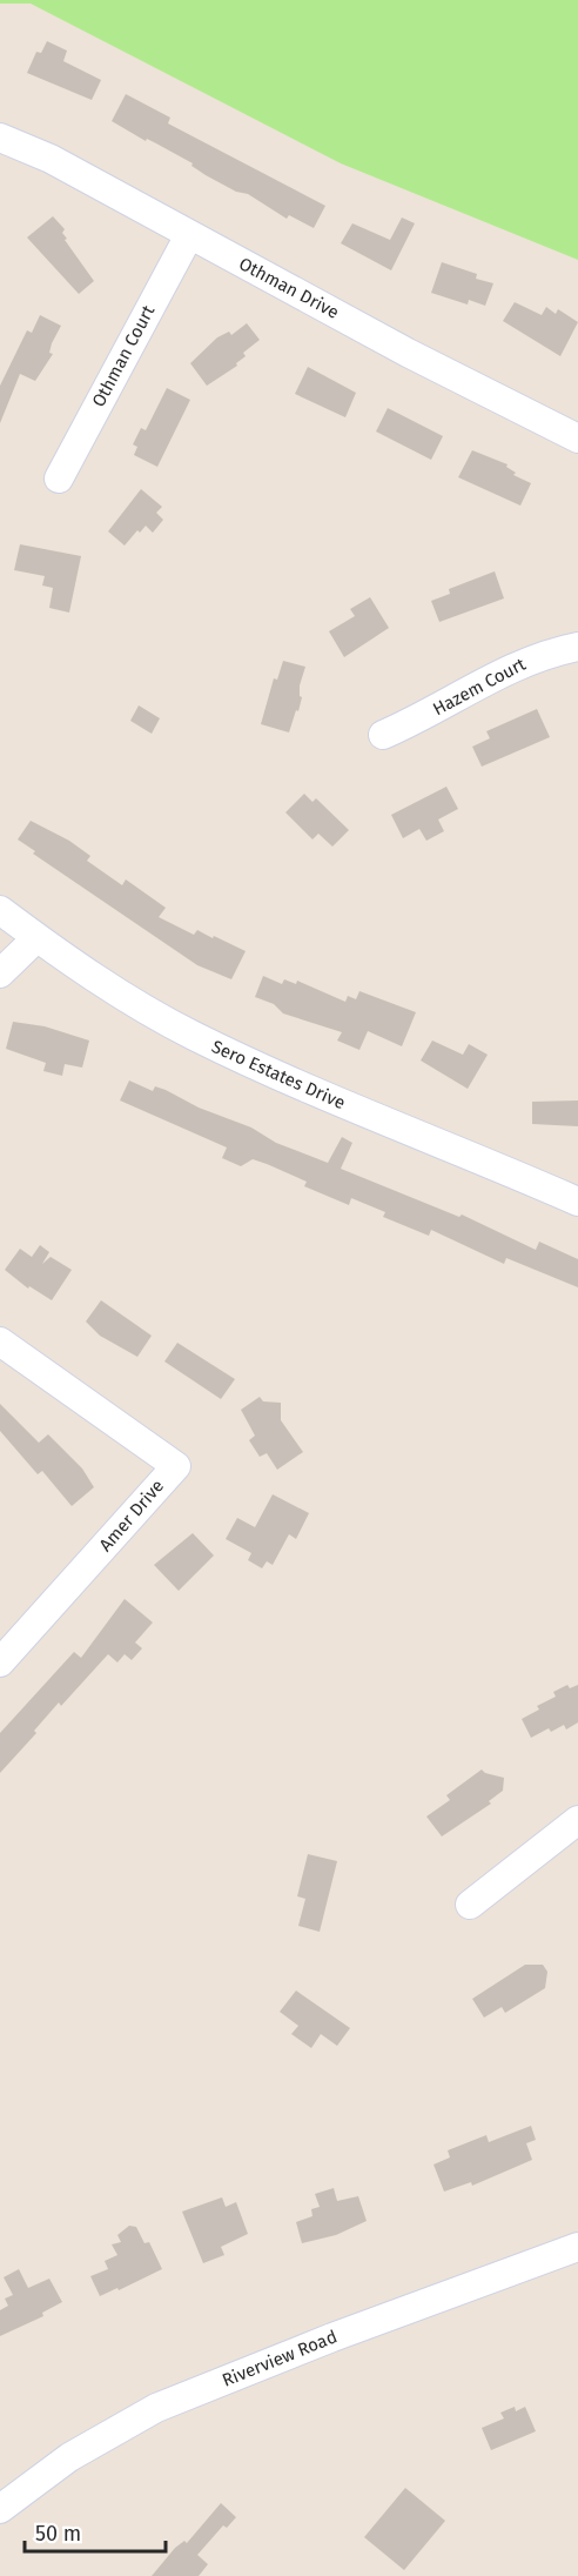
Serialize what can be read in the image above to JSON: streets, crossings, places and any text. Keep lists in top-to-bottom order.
{
  "streets": {
    "street": [
      "Othman Drive",
      "Othman Court",
      "Hazem Court",
      "Sero Estates Drive",
      "Amer Drive",
      "Riverview Road"
    ]
  },
  "crossings": [
    ["Othman Drive", "Othman Court"]
  ],
  "scale_bar": "50 m"
}
